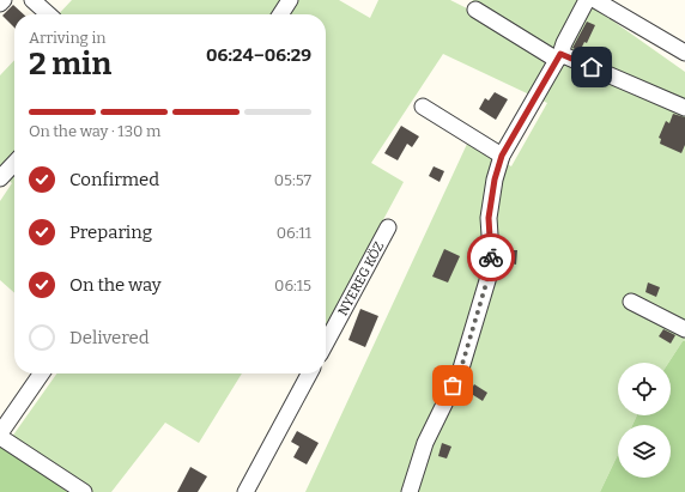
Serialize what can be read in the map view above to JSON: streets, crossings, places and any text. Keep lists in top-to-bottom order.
{
  "streets": {
    "street": ["NYEREG KÖZ"]
  },
  "page": {
    "heading": ["2 min", "Arriving in", "06:24–06:29"],
    "bar": "On the way · 130 m",
    "list": [
      ["Confirmed", "05:57"],
      ["Preparing", "06:11"],
      ["On the way", "06:15"],
      "Delivered"
    ]
  }
}
